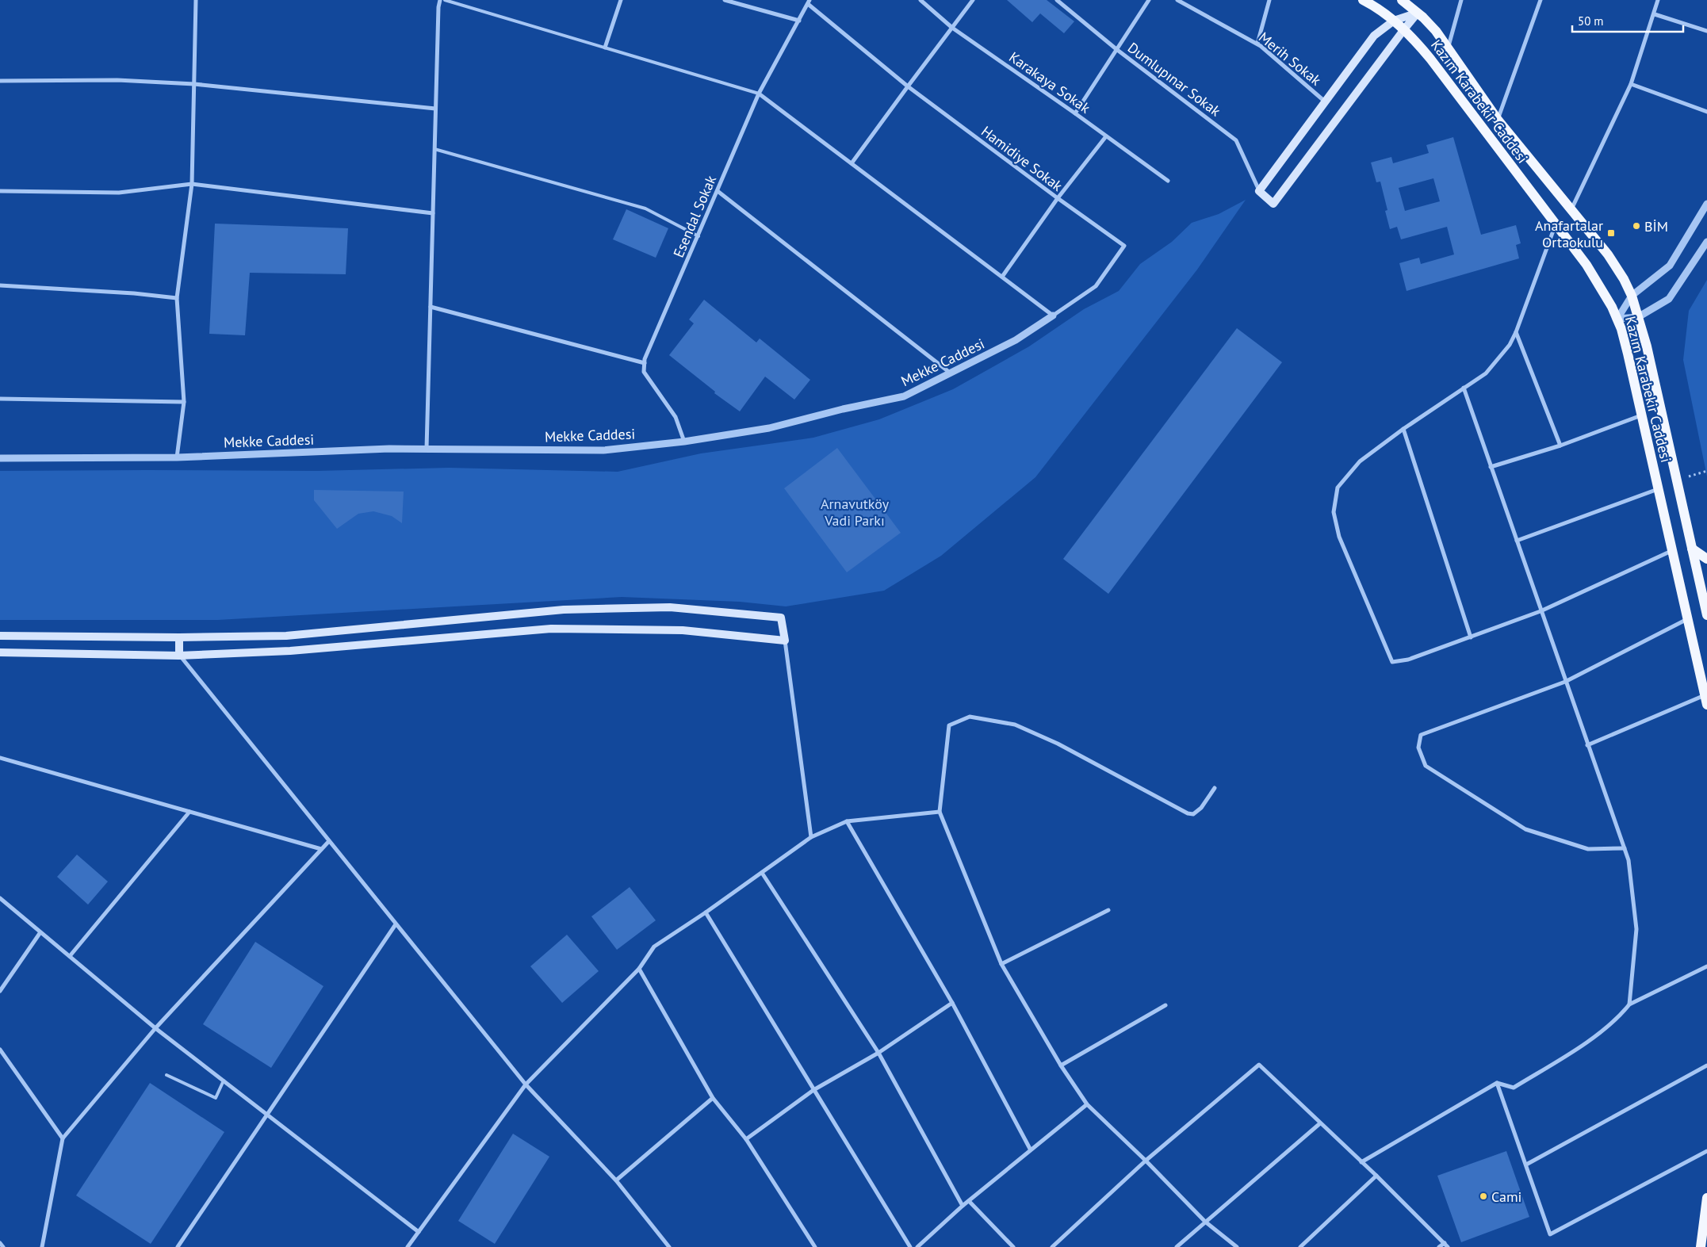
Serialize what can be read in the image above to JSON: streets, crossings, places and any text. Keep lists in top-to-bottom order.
{
  "streets": {
    "main road": ["Kazım Karabekir Caddesi"],
    "street": [
      "Merih Sokak",
      "Dumlupınar Sokak",
      "Karakaya Sokak",
      "Hamidiye Sokak",
      "Esendal Sokak",
      "Mekke Caddesi"
    ]
  },
  "crossings": [
    ["Hamidiye Sokak", "Esendal Sokak"],
    ["Hamidiye Sokak", "Mekke Caddesi"]
  ],
  "parks": ["Arnavutköy Vadi Parkı"],
  "places": {
    "other": ["BİM", "Cami"],
    "transit": ["Anafartalar Ortaokulu"]
  },
  "scale_bar": "50 m"
}
